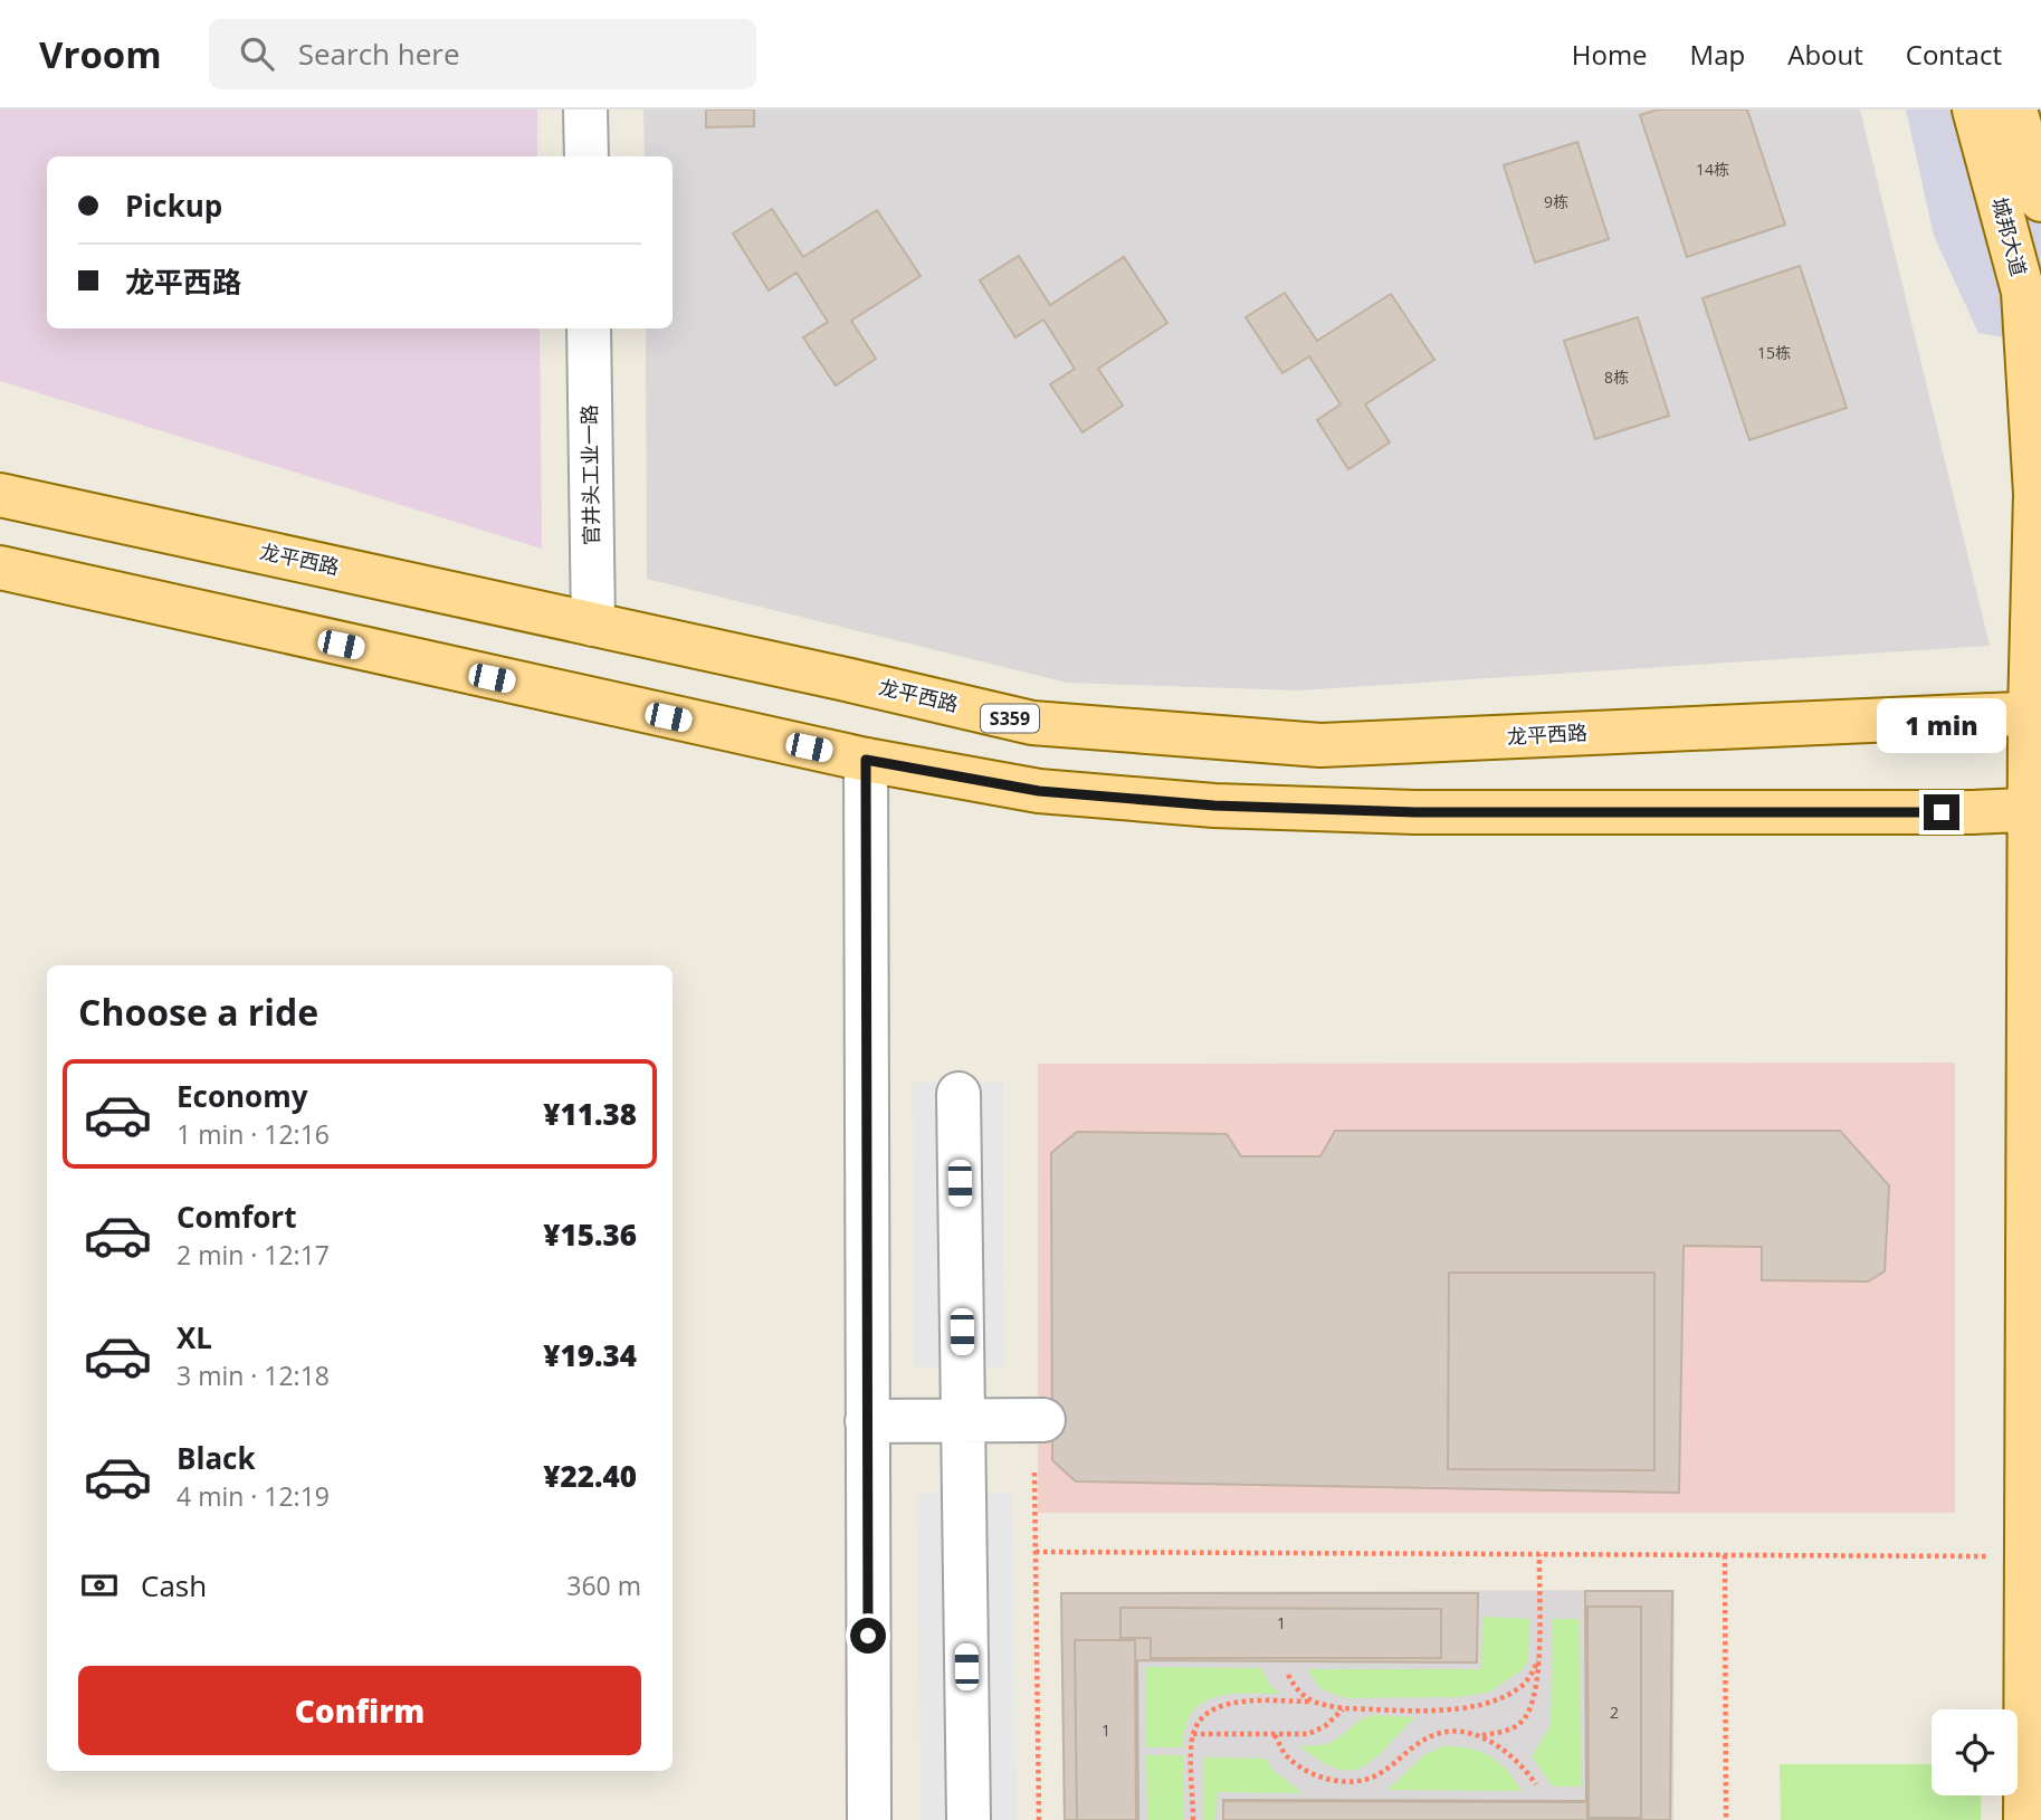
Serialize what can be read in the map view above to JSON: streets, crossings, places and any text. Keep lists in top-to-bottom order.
{
  "streets": {
    "main road": ["城邦大道", "龙平西路", "S359"],
    "street": ["官井头工业一路"]
  },
  "crossings": [
    ["城邦大道", "龙平西路"],
    ["官井头工业一路", "龙平西路"]
  ],
  "house_numbers": [
    "14栋",
    "9栋",
    "15栋",
    "8栋",
    "1",
    "2",
    "1"
  ],
  "page": {
    "header": "Vroom",
    "search": "Search here",
    "nav": [
      "Home",
      "Map",
      "About",
      "Contact"
    ],
    "banner": ["Pickup", "龙平西路"],
    "bubble": "1 min",
    "heading": "Choose a ride",
    "list": [
      {
        "name": "Economy",
        "note": "1 min · 12:16",
        "value": "¥11.38"
      },
      {
        "name": "Comfort",
        "note": "2 min · 12:17",
        "value": "¥15.36"
      },
      {
        "name": "XL",
        "note": "3 min · 12:18",
        "value": "¥19.34"
      },
      {
        "name": "Black",
        "note": "4 min · 12:19",
        "value": "¥22.40"
      }
    ],
    "pay": ["Cash", "360 m"],
    "buttons": "Confirm"
  }
}
